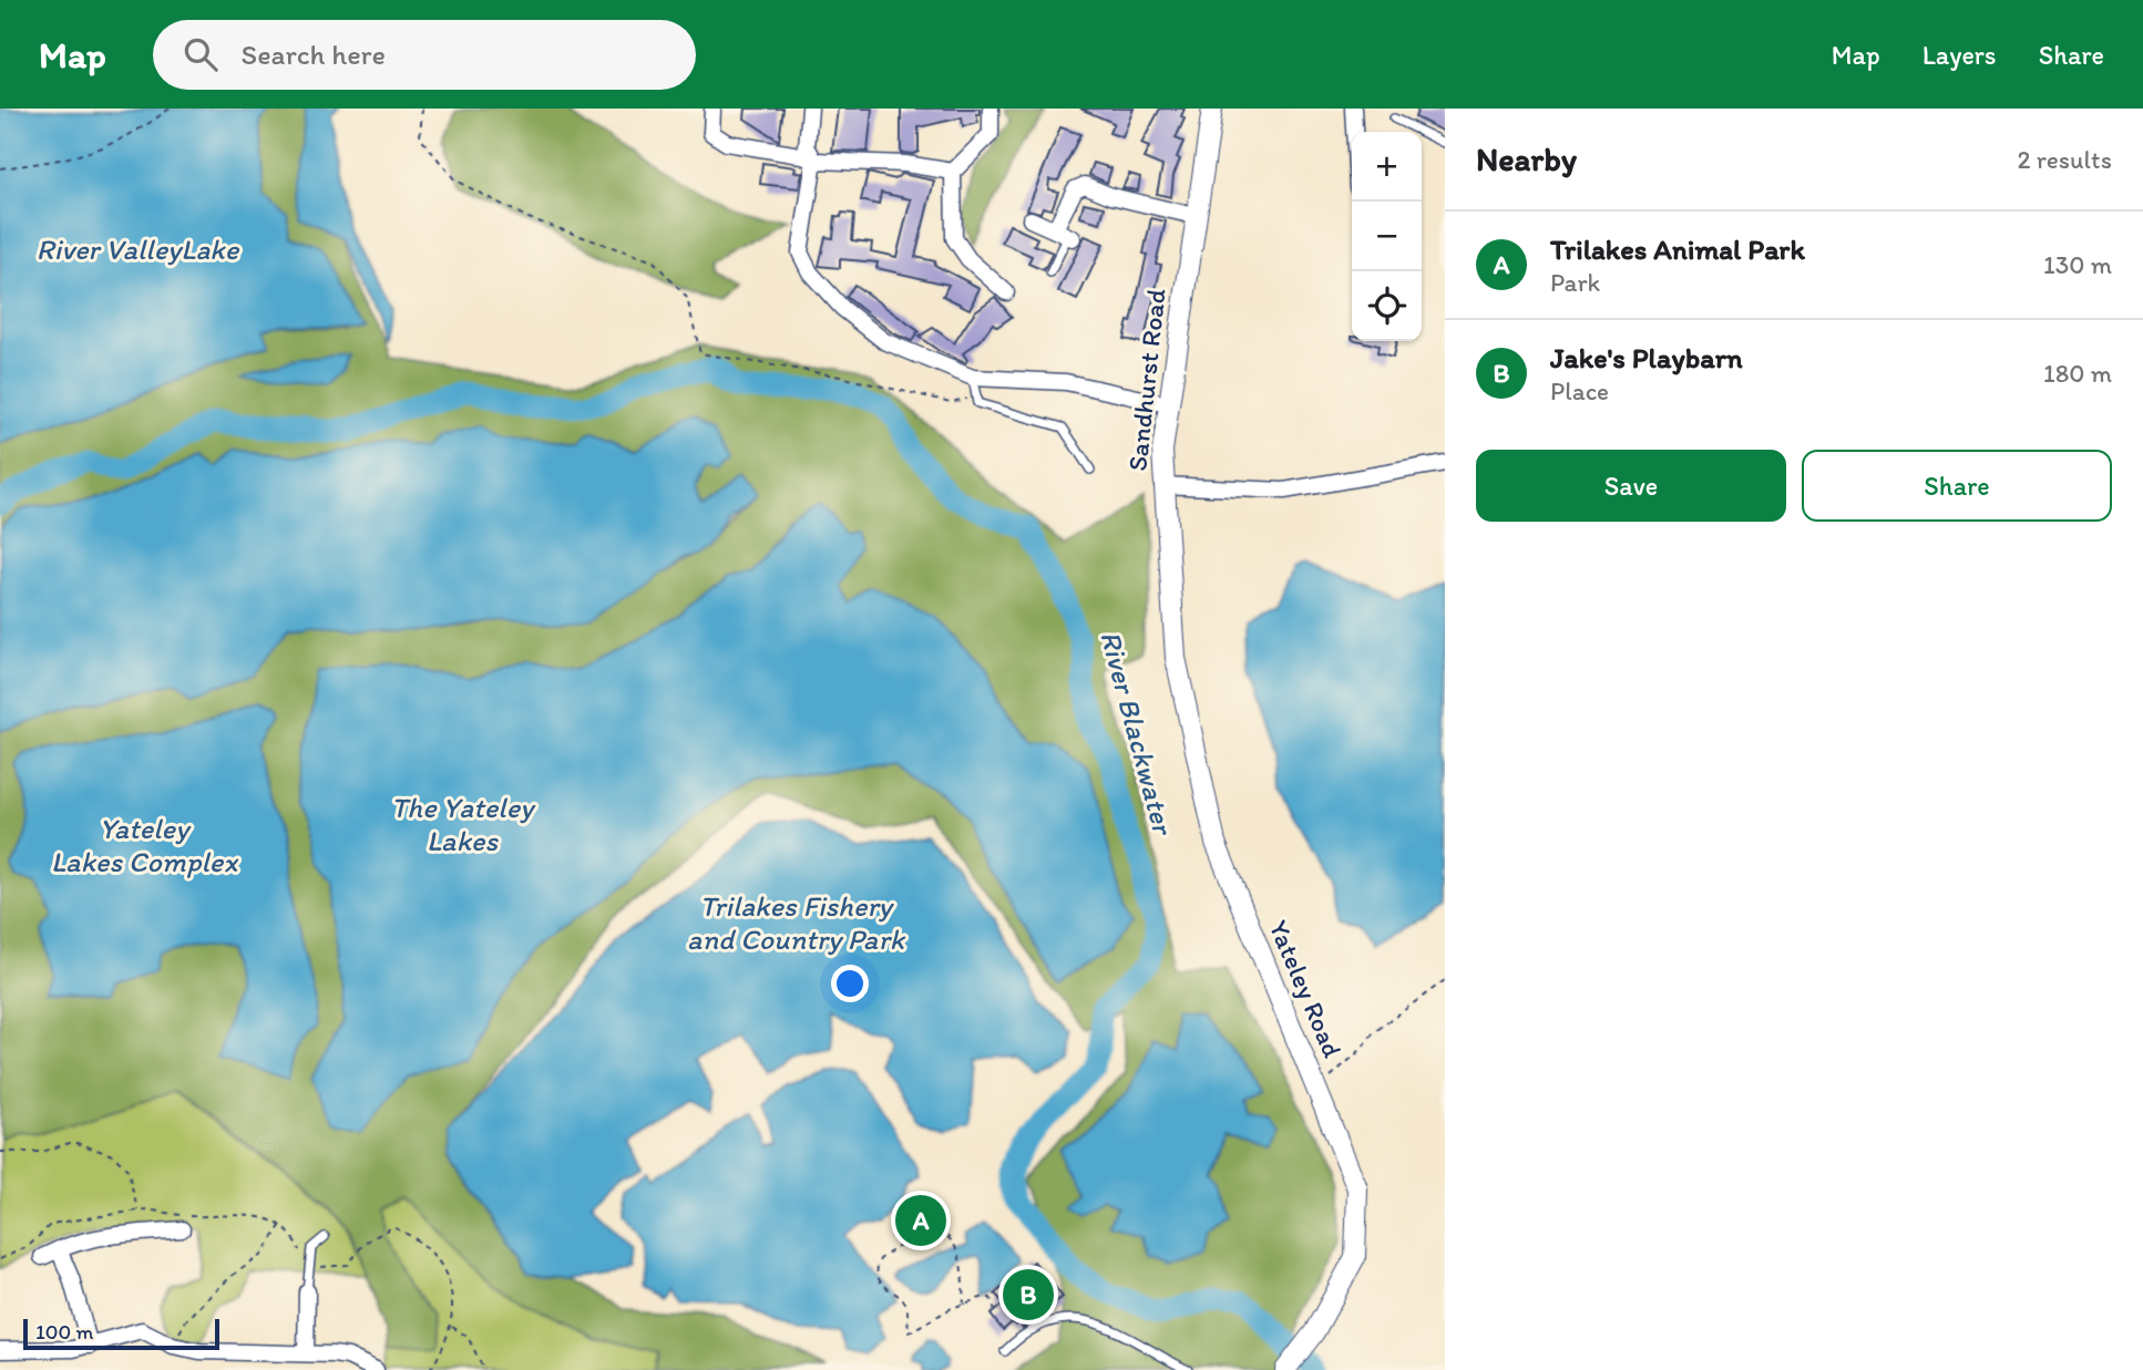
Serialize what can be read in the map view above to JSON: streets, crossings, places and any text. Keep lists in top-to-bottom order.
{
  "streets": {
    "street": ["Sandhurst Road", "Yateley Road"]
  },
  "crossings": [
    ["Sandhurst Road", "Yateley Road"]
  ],
  "water": [
    "River ValleyLake",
    "River Blackwater",
    "The Yateley Lakes",
    "Yateley Lakes Complex",
    "Trilakes Fishery and Country Park"
  ],
  "scale_bar": "100 m",
  "page": {
    "header": "Map",
    "search": "Search here",
    "nav": ["Map", "Layers", "Share"],
    "heading": ["Nearby", "2 results"],
    "map_buttons": ["+", "−"],
    "list": [
      {
        "mark": "A",
        "name": "Trilakes Animal Park",
        "note": "Park",
        "value": "130 m"
      },
      {
        "mark": "B",
        "name": "Jake's Playbarn",
        "note": "Place",
        "value": "180 m"
      }
    ],
    "buttons": ["Save", "Share"],
    "pins": ["A", "B"],
    "scale": "100 m"
  }
}
